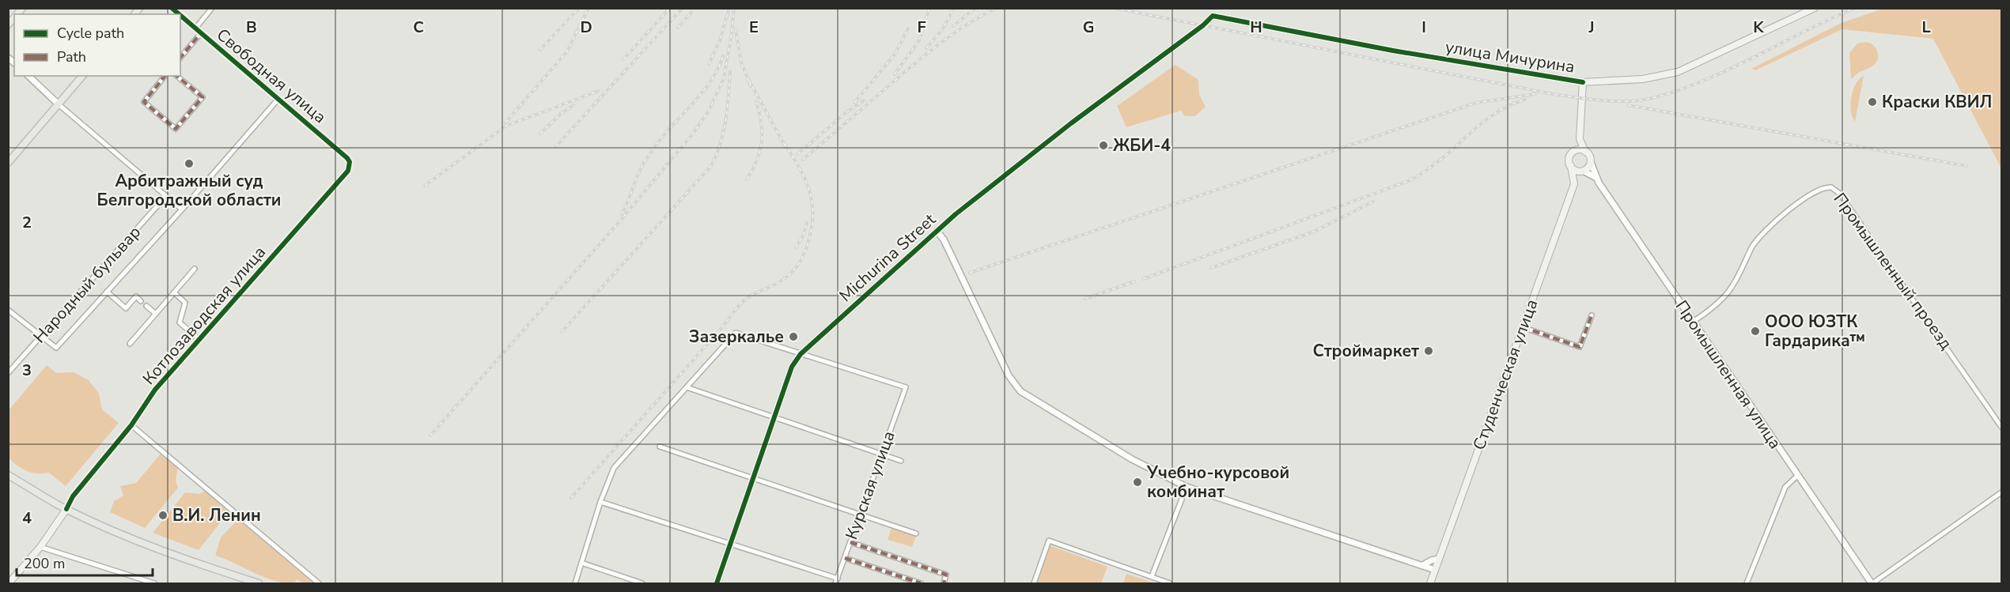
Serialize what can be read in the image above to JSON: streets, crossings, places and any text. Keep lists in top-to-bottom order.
{
  "streets": {
    "main road": ["улица Мичурина", "Студенческая улица"],
    "street": [
      "Свободная улица",
      "Michurina Street",
      "Промышленный проезд",
      "Народный бульвар",
      "Котлозаводская улица",
      "Промышленная улица",
      "Курская улица"
    ]
  },
  "crossings": [
    ["улица Мичурина", "Michurina Street"],
    ["Свободная улица", "Народный бульвар"],
    ["Свободная улица", "Котлозаводская улица"],
    ["Michurina Street", "Курская улица"],
    ["Промышленный проезд", "Промышленная улица"],
    ["Студенческая улица", "Промышленная улица"]
  ],
  "places": [
    "Краски КВИЛ",
    "ЖБИ-4",
    "Арбитражный суд Белгородской области",
    "ООО ЮЗТК Гардарика™",
    "Зазеркалье",
    "Строймаркет",
    "Учебно-курсовой комбинат",
    "В.И. Ленин"
  ],
  "legend": ["Cycle path", "Path"],
  "scale_bar": "200 m",
  "grid": {
    "columns": [
      "B",
      "C",
      "D",
      "E",
      "F",
      "G",
      "H",
      "I",
      "J",
      "K",
      "L"
    ],
    "rows": ["2", "3", "4"]
  }
}
